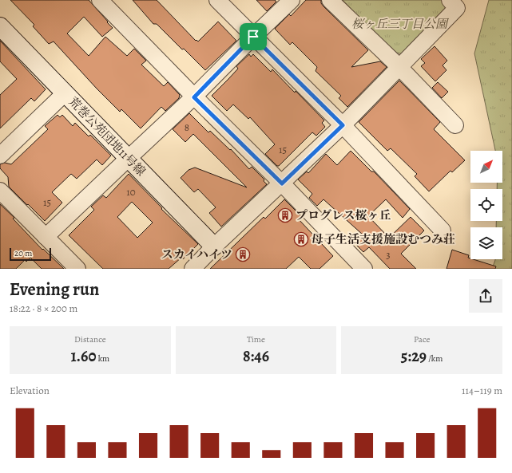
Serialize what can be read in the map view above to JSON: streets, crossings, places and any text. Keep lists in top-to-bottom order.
{
  "streets": {
    "street": ["荒巻公苑団地11号線"]
  },
  "parks": ["桜ヶ丘三丁目公園"],
  "places": {
    "building": ["プログレス桜ヶ丘", "母子生活支援施設むつみ荘", "スカイハイツ"]
  },
  "house_numbers": [
    "8",
    "15",
    "10",
    "15",
    "3"
  ],
  "scale_bar": "20 m",
  "north": "top right",
  "page": {
    "scale": "20 m",
    "heading": ["Evening run", "18:22 · 8 × 200 m"],
    "stats": [
      ["Distance", "1.60 km"],
      ["Time", "8:46"],
      ["Pace", "5:29 /km"]
    ],
    "chart": ["Elevation", "114–119 m"]
  }
}
